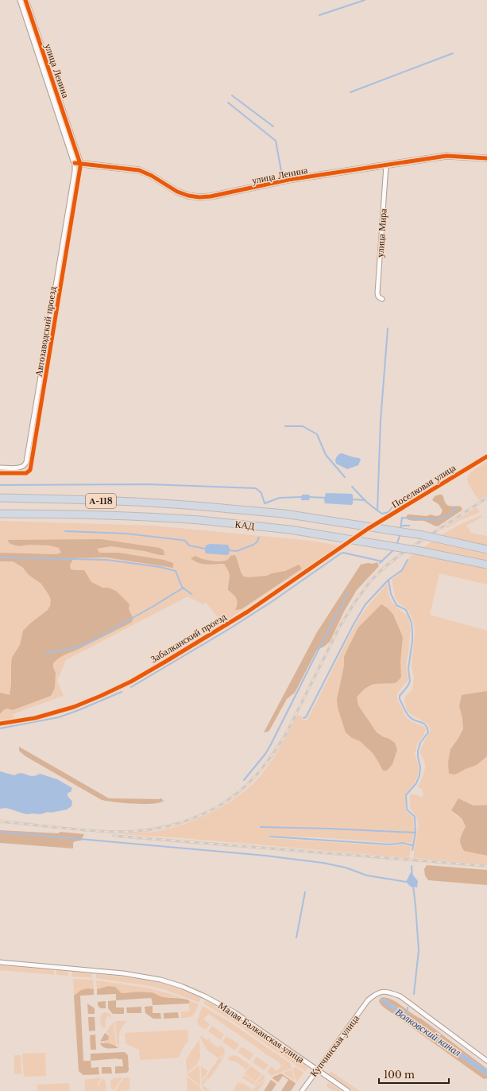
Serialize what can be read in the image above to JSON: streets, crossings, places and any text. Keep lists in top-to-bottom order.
{
  "streets": {
    "highway": ["А-118", "КАД"],
    "street": [
      "улица Ленина",
      "улица Мира",
      "Автозаводский проезд",
      "Поселковая улица",
      "Забалканский проезд",
      "Малая Балканская улица",
      "Купчинская улица"
    ]
  },
  "crossings": [
    ["улица Ленина", "улица Мира"],
    ["улица Ленина", "Автозаводский проезд"],
    ["Поселковая улица", "Забалканский проезд"],
    ["Малая Балканская улица", "Купчинская улица"]
  ],
  "water": ["Волковский канал"],
  "scale_bar": "100 m"
}
